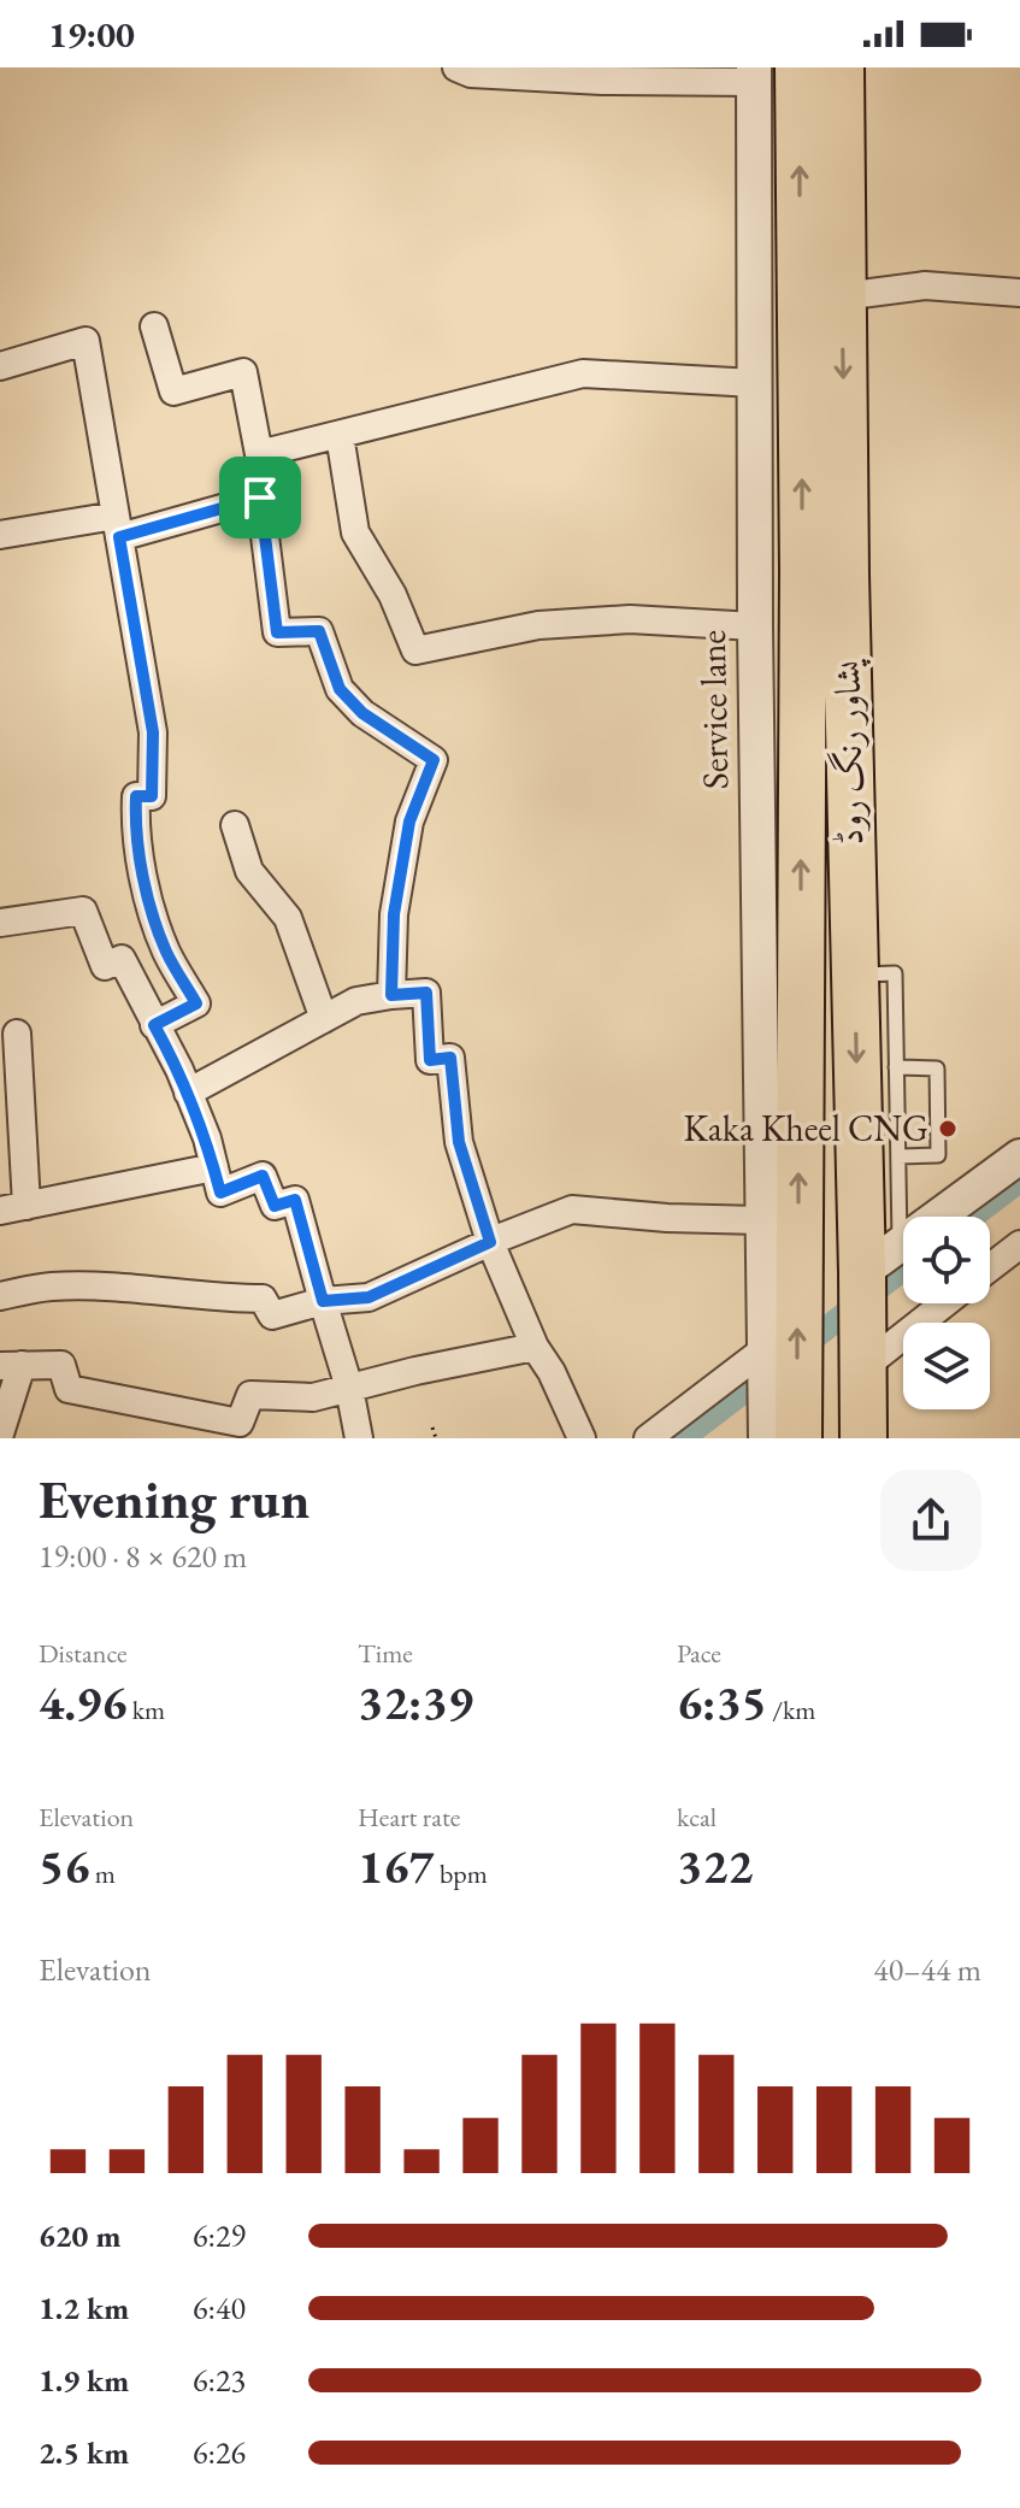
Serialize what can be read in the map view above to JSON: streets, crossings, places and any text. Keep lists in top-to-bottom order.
{
  "streets": {
    "highway": ["پشاور رنگ روڈ"],
    "street": ["Service lane"]
  },
  "crossings": [
    ["Service lane", "پشاور رنگ روڈ"]
  ],
  "places": ["Kaka Kheel CNG"],
  "page": {
    "status": "19:00",
    "heading": ["Evening run", "19:00 · 8 × 620 m"],
    "stats": [
      ["Distance", "4.96 km"],
      ["Time", "32:39"],
      ["Pace", "6:35 /km"],
      ["Elevation", "56 m"],
      ["Heart rate", "167 bpm"],
      ["kcal", "322"]
    ],
    "chart": ["Elevation", "40–44 m"],
    "list": [
      {
        "name": "620 m",
        "note": "6:29"
      },
      {
        "name": "1.2 km",
        "note": "6:40"
      },
      {
        "name": "1.9 km",
        "note": "6:23"
      },
      {
        "name": "2.5 km",
        "note": "6:26"
      }
    ]
  }
}
